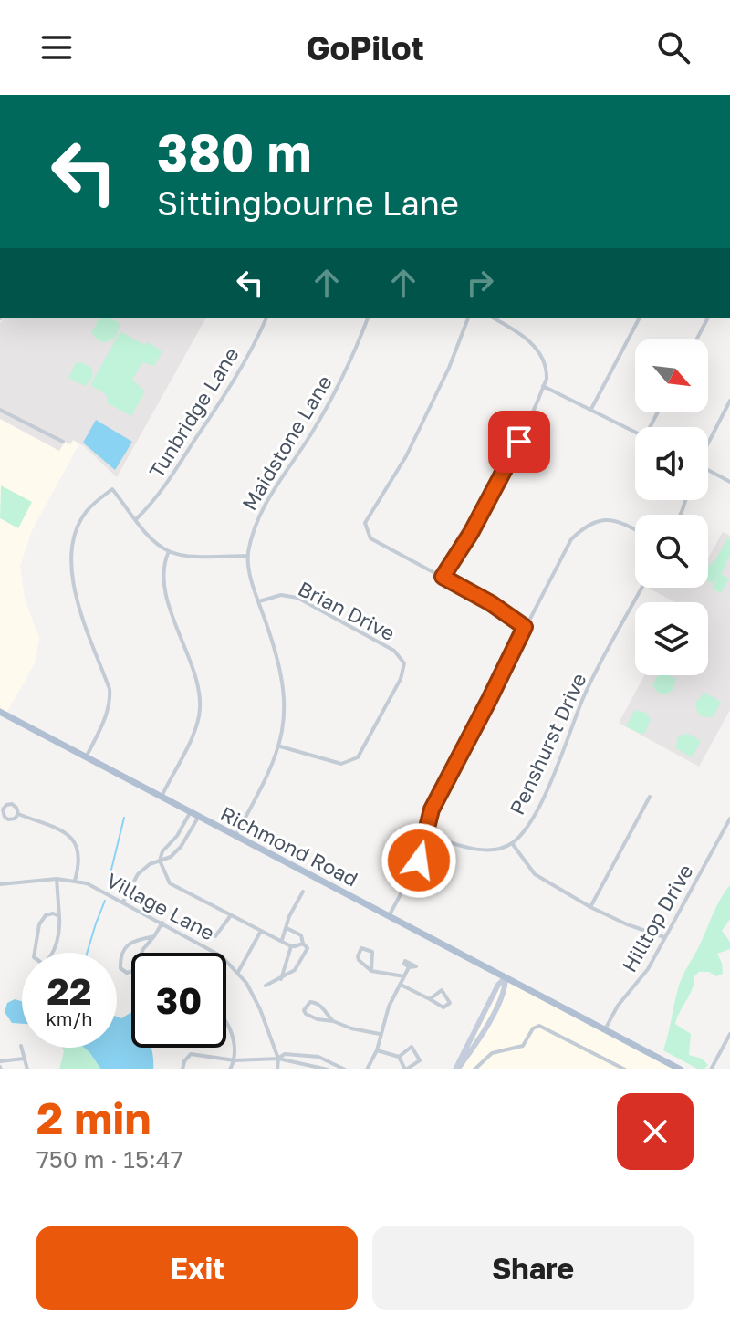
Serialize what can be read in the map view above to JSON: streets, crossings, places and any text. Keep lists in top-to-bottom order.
{
  "streets": {
    "main road": ["Richmond Road"],
    "street": [
      "Tunbridge Lane",
      "Maidstone Lane",
      "Brian Drive",
      "Penshurst Drive",
      "Village Lane",
      "Hilltop Drive"
    ]
  },
  "crossings": [
    ["Maidstone Lane", "Brian Drive"],
    ["Maidstone Lane", "Richmond Road"],
    ["Richmond Road", "Hilltop Drive"]
  ],
  "north": "bottom right",
  "page": {
    "header": "GoPilot",
    "turn": ["380 m", "Sittingbourne Lane"],
    "speed": "22 km/h",
    "limit": "30",
    "heading": ["2 min", "750 m · 15:47"],
    "buttons": ["Exit", "Share"]
  }
}
